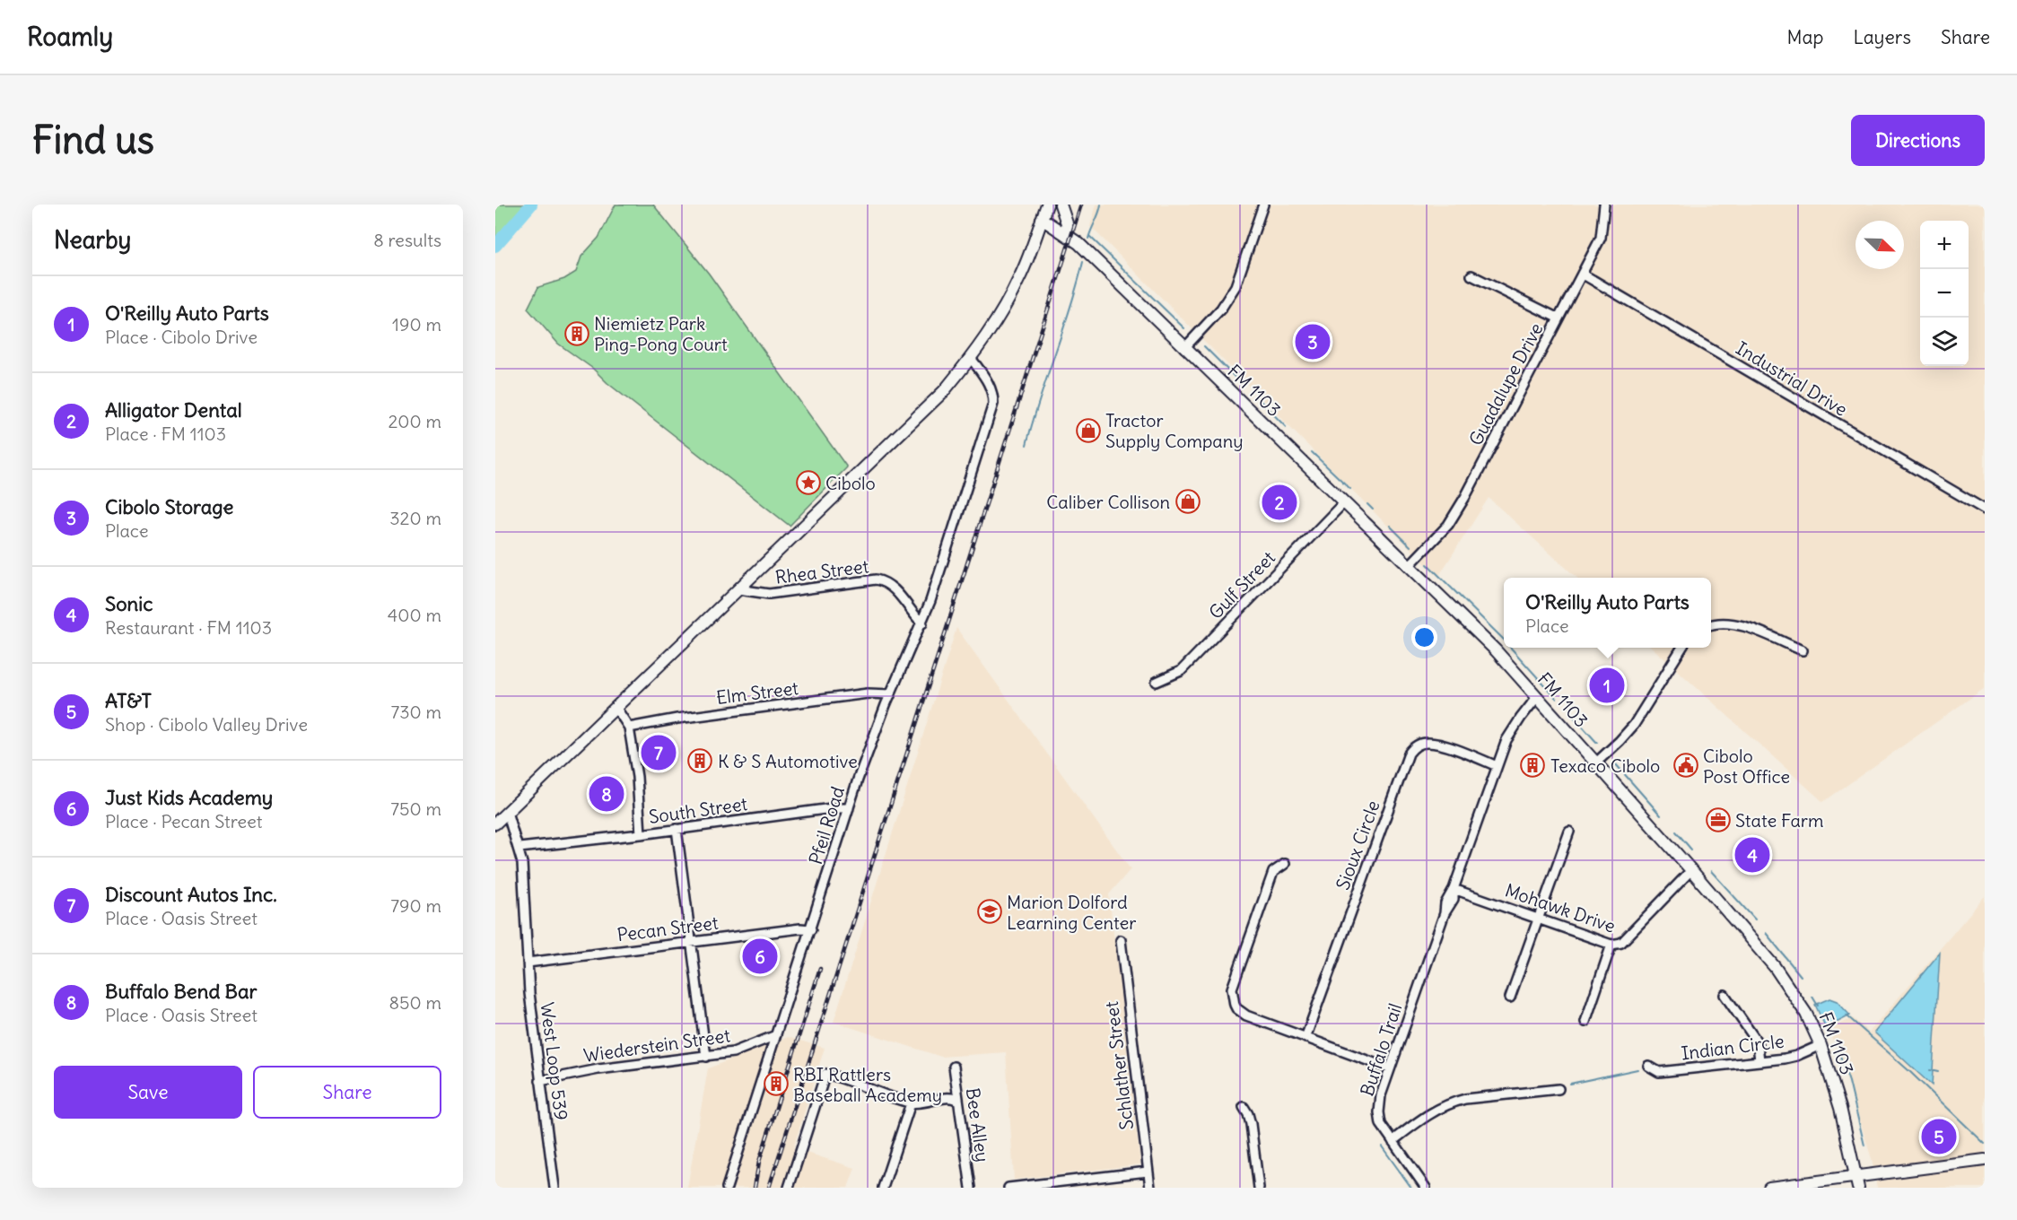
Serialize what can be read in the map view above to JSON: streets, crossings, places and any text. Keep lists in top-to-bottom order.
{
  "streets": {
    "main road": ["FM 1103"],
    "street": [
      "Industrial Drive",
      "Guadalupe Drive",
      "Rhea Street",
      "Gulf Street",
      "Elm Street",
      "South Street",
      "Pfeil Road",
      "Sioux Circle",
      "Mohawk Drive",
      "Pecan Street",
      "Wiederstein Street",
      "Indian Circle",
      "Buffalo Trail",
      "West Loop 539",
      "Schlather Street",
      "Bee Alley"
    ]
  },
  "crossings": [
    ["Industrial Drive", "Guadalupe Drive"],
    ["Guadalupe Drive", "FM 1103"],
    ["FM 1103", "Gulf Street"],
    ["FM 1103", "Mohawk Drive"],
    ["FM 1103", "Indian Circle"],
    ["FM 1103", "Buffalo Trail"],
    ["Rhea Street", "Pfeil Road"],
    ["Elm Street", "Pfeil Road"],
    ["South Street", "Pfeil Road"],
    ["South Street", "West Loop 539"],
    ["Pfeil Road", "Pecan Street"],
    ["Pfeil Road", "Wiederstein Street"],
    ["Sioux Circle", "Buffalo Trail"],
    ["Mohawk Drive", "Buffalo Trail"],
    ["Pecan Street", "West Loop 539"],
    ["Wiederstein Street", "West Loop 539"]
  ],
  "places": {
    "building": [
      "Niemietz Park Ping-Pong Court",
      "K & S Automotive",
      "Texaco Cibolo",
      "RBI Rattlers Baseball Academy"
    ],
    "shop": ["Tractor Supply Company", "Caliber Collison"],
    "place": ["Cibolo"],
    "public building": ["Cibolo Post Office"],
    "office": ["State Farm"],
    "school or university": ["Marion Dolford Learning Center"]
  },
  "north": "bottom right",
  "page": {
    "header": "Roamly",
    "nav": ["Map", "Layers", "Share"],
    "buttons": [
      "Directions",
      ["Save", "Share"]
    ],
    "title": "Find us",
    "heading": ["Nearby", "8 results"],
    "map_buttons": ["+", "−"],
    "list": [
      {
        "mark": "1",
        "name": "O'Reilly Auto Parts",
        "note": "Place · Cibolo Drive",
        "value": "190 m"
      },
      {
        "mark": "2",
        "name": "Alligator Dental",
        "note": "Place · FM 1103",
        "value": "200 m"
      },
      {
        "mark": "3",
        "name": "Cibolo Storage",
        "note": "Place",
        "value": "320 m"
      },
      {
        "mark": "4",
        "name": "Sonic",
        "note": "Restaurant · FM 1103",
        "value": "400 m"
      },
      {
        "mark": "5",
        "name": "AT&T",
        "note": "Shop · Cibolo Valley Drive",
        "value": "730 m"
      },
      {
        "mark": "6",
        "name": "Just Kids Academy",
        "note": "Place · Pecan Street",
        "value": "750 m"
      },
      {
        "mark": "7",
        "name": "Discount Autos Inc.",
        "note": "Place · Oasis Street",
        "value": "790 m"
      },
      {
        "mark": "8",
        "name": "Buffalo Bend Bar",
        "note": "Place · Oasis Street",
        "value": "850 m"
      }
    ],
    "pins": [
      "3",
      "2",
      "1",
      "7",
      "8",
      "4",
      "6",
      "5"
    ],
    "popup": ["O'Reilly Auto Parts", "Place"]
  }
}
